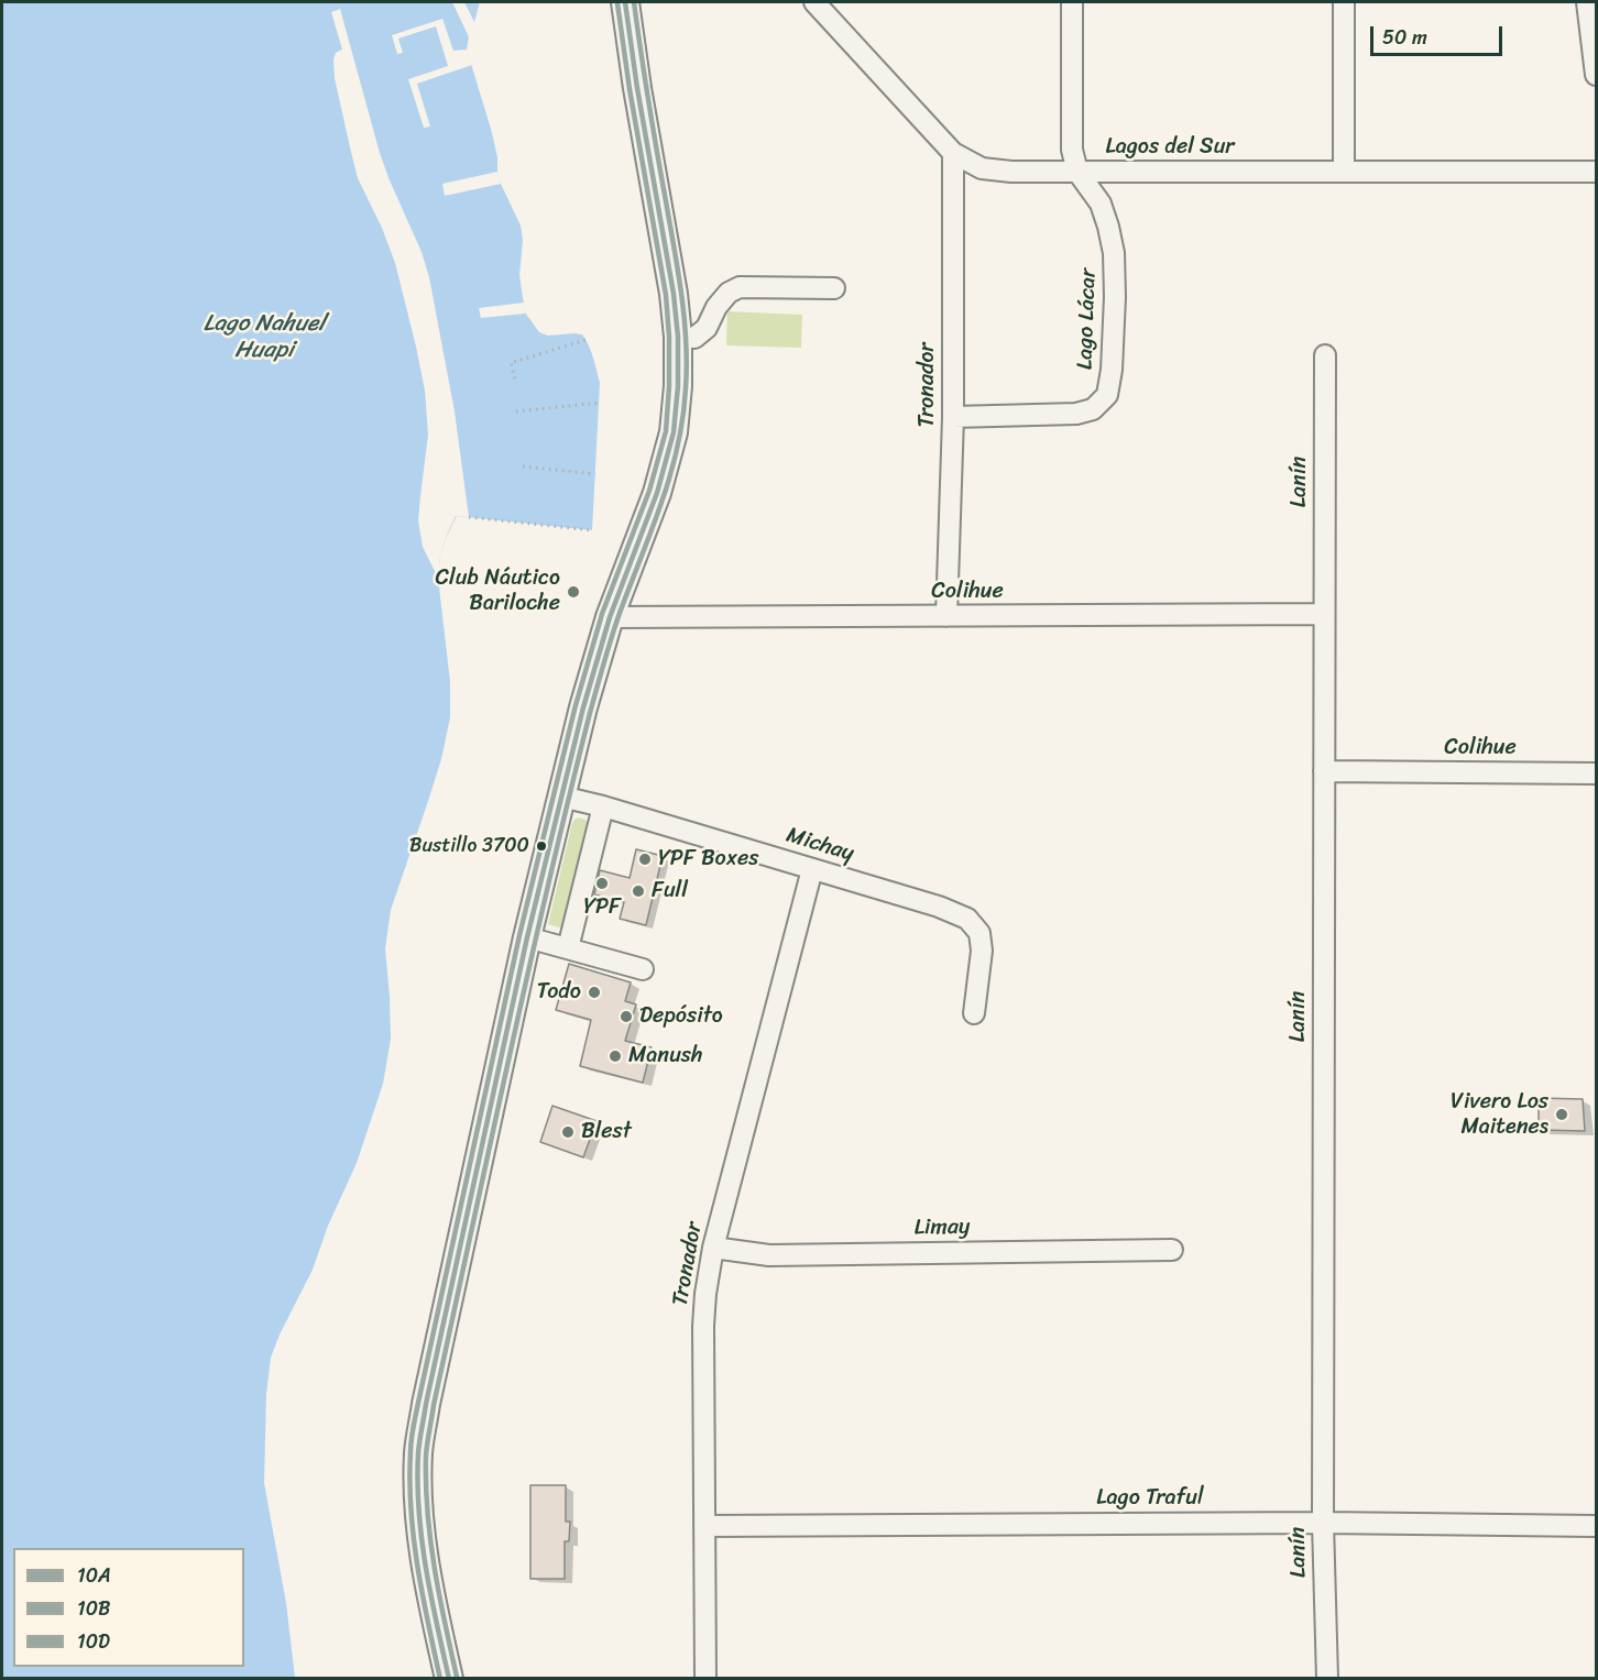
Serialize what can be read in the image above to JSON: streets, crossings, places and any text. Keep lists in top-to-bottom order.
{
  "streets": {
    "street": [
      "Lagos del Sur",
      "Lago Lácar",
      "Tronador",
      "Lanín",
      "Colihue",
      "Michay",
      "Limay",
      "Lago Traful"
    ]
  },
  "crossings": [
    ["Lagos del Sur", "Lago Lácar"],
    ["Lagos del Sur", "Tronador"],
    ["Lago Lácar", "Tronador"],
    ["Tronador", "Colihue"],
    ["Tronador", "Michay"],
    ["Tronador", "Limay"],
    ["Tronador", "Lago Traful"],
    ["Lanín", "Colihue"],
    ["Lanín", "Lago Traful"]
  ],
  "water": ["Lago Nahuel Huapi"],
  "places": [
    "Club Náutico Bariloche",
    "Bustillo 3700",
    "YPF Boxes",
    "YPF",
    "Full",
    "Todo",
    "Depósito",
    "Manush",
    "Vivero Los Maitenes",
    "Blest"
  ],
  "lines": ["transit line 10A", "transit line 10B", "transit line 10D"],
  "legend": ["10A", "10B", "10D"],
  "scale_bar": "50 m"
}
